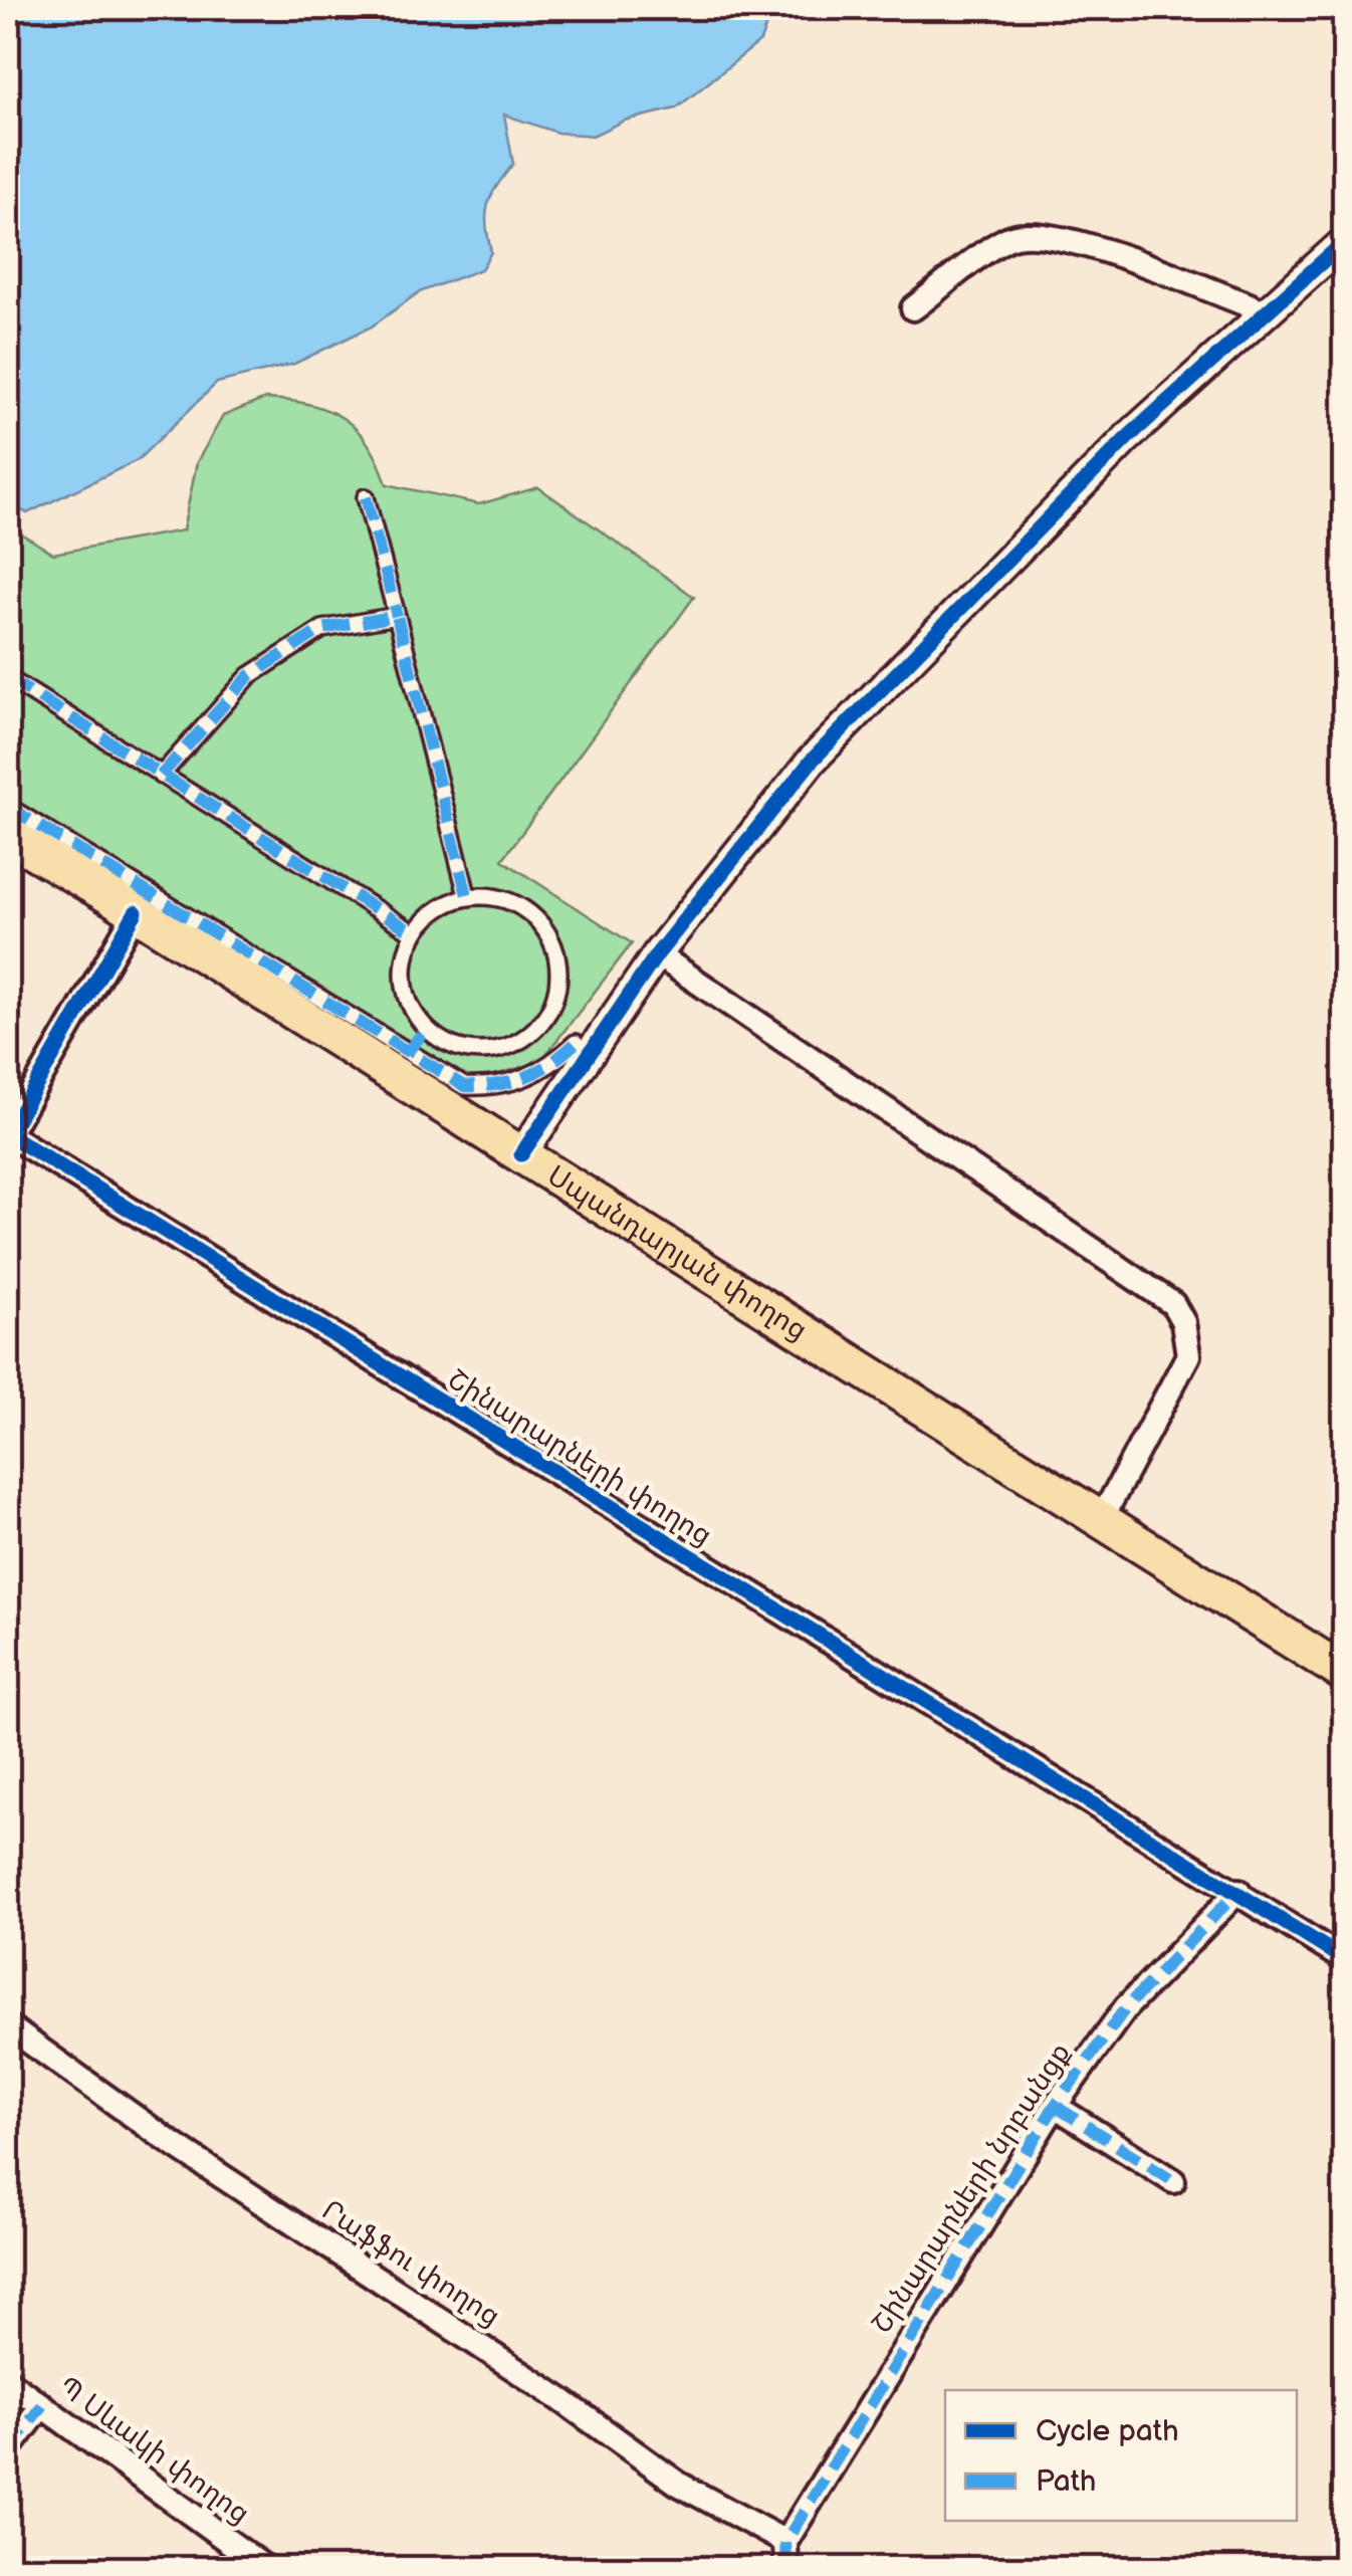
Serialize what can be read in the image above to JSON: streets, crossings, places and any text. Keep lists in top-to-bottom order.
{
  "streets": {
    "main road": ["Սպանդարյան փողոց"],
    "street": [
      "Շինարարների փողոց",
      "Շինարարների նրբանցք",
      "Րաֆֆու փողոց",
      "Պ Սևակի փողոց"
    ]
  },
  "crossings": [
    ["Սպանդարյան փողոց", "Շինարարների փողոց"],
    ["Շինարարների փողոց", "Շինարարների նրբանցք"],
    ["Շինարարների նրբանցք", "Րաֆֆու փողոց"]
  ],
  "legend": ["Cycle path", "Path"]
}
